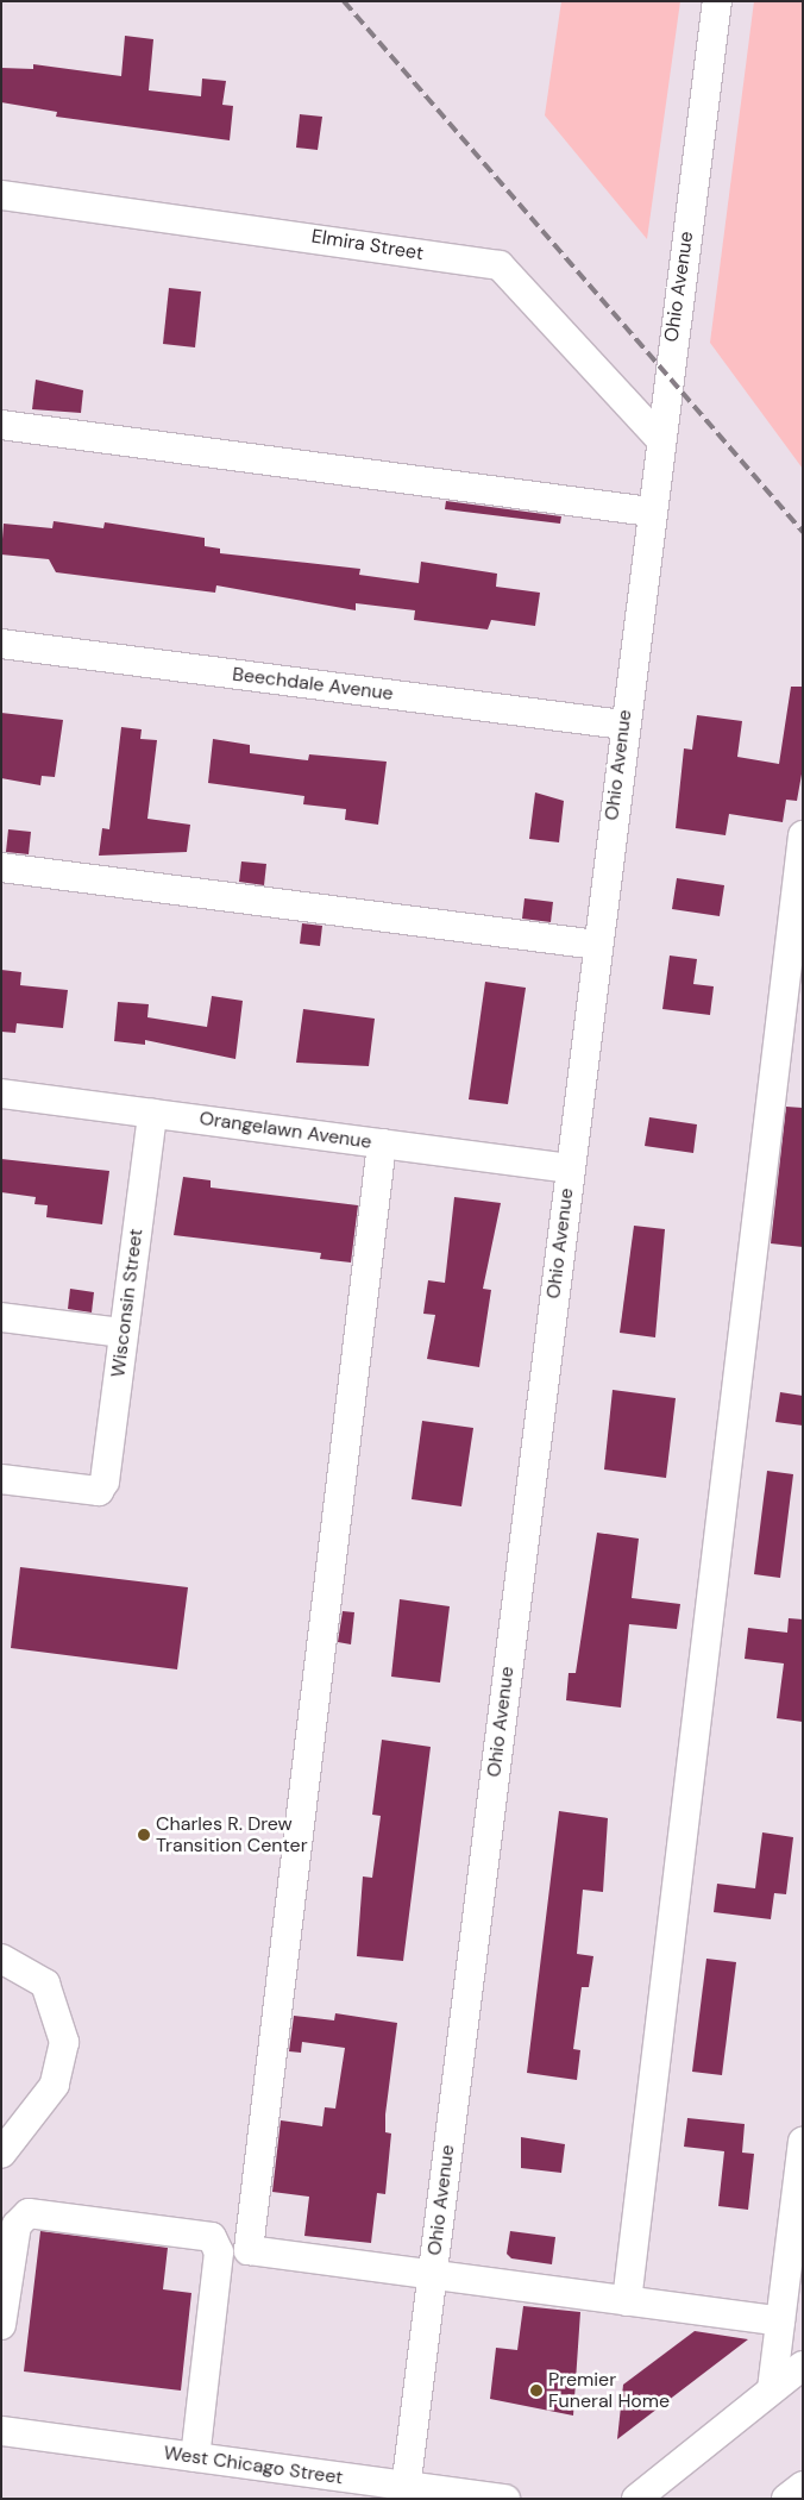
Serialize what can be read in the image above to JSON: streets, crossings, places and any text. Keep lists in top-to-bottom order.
{
  "streets": {
    "street": [
      "Elmira Street",
      "Ohio Avenue",
      "Beechdale Avenue",
      "Orangelawn Avenue",
      "Wisconsin Street",
      "West Chicago Street"
    ]
  },
  "crossings": [
    ["Elmira Street", "Ohio Avenue"],
    ["Ohio Avenue", "Beechdale Avenue"],
    ["Ohio Avenue", "Orangelawn Avenue"],
    ["Ohio Avenue", "West Chicago Street"],
    ["Orangelawn Avenue", "Wisconsin Street"]
  ],
  "places": ["Charles R. Drew Transition Center", "Premier Funeral Home"]
}
